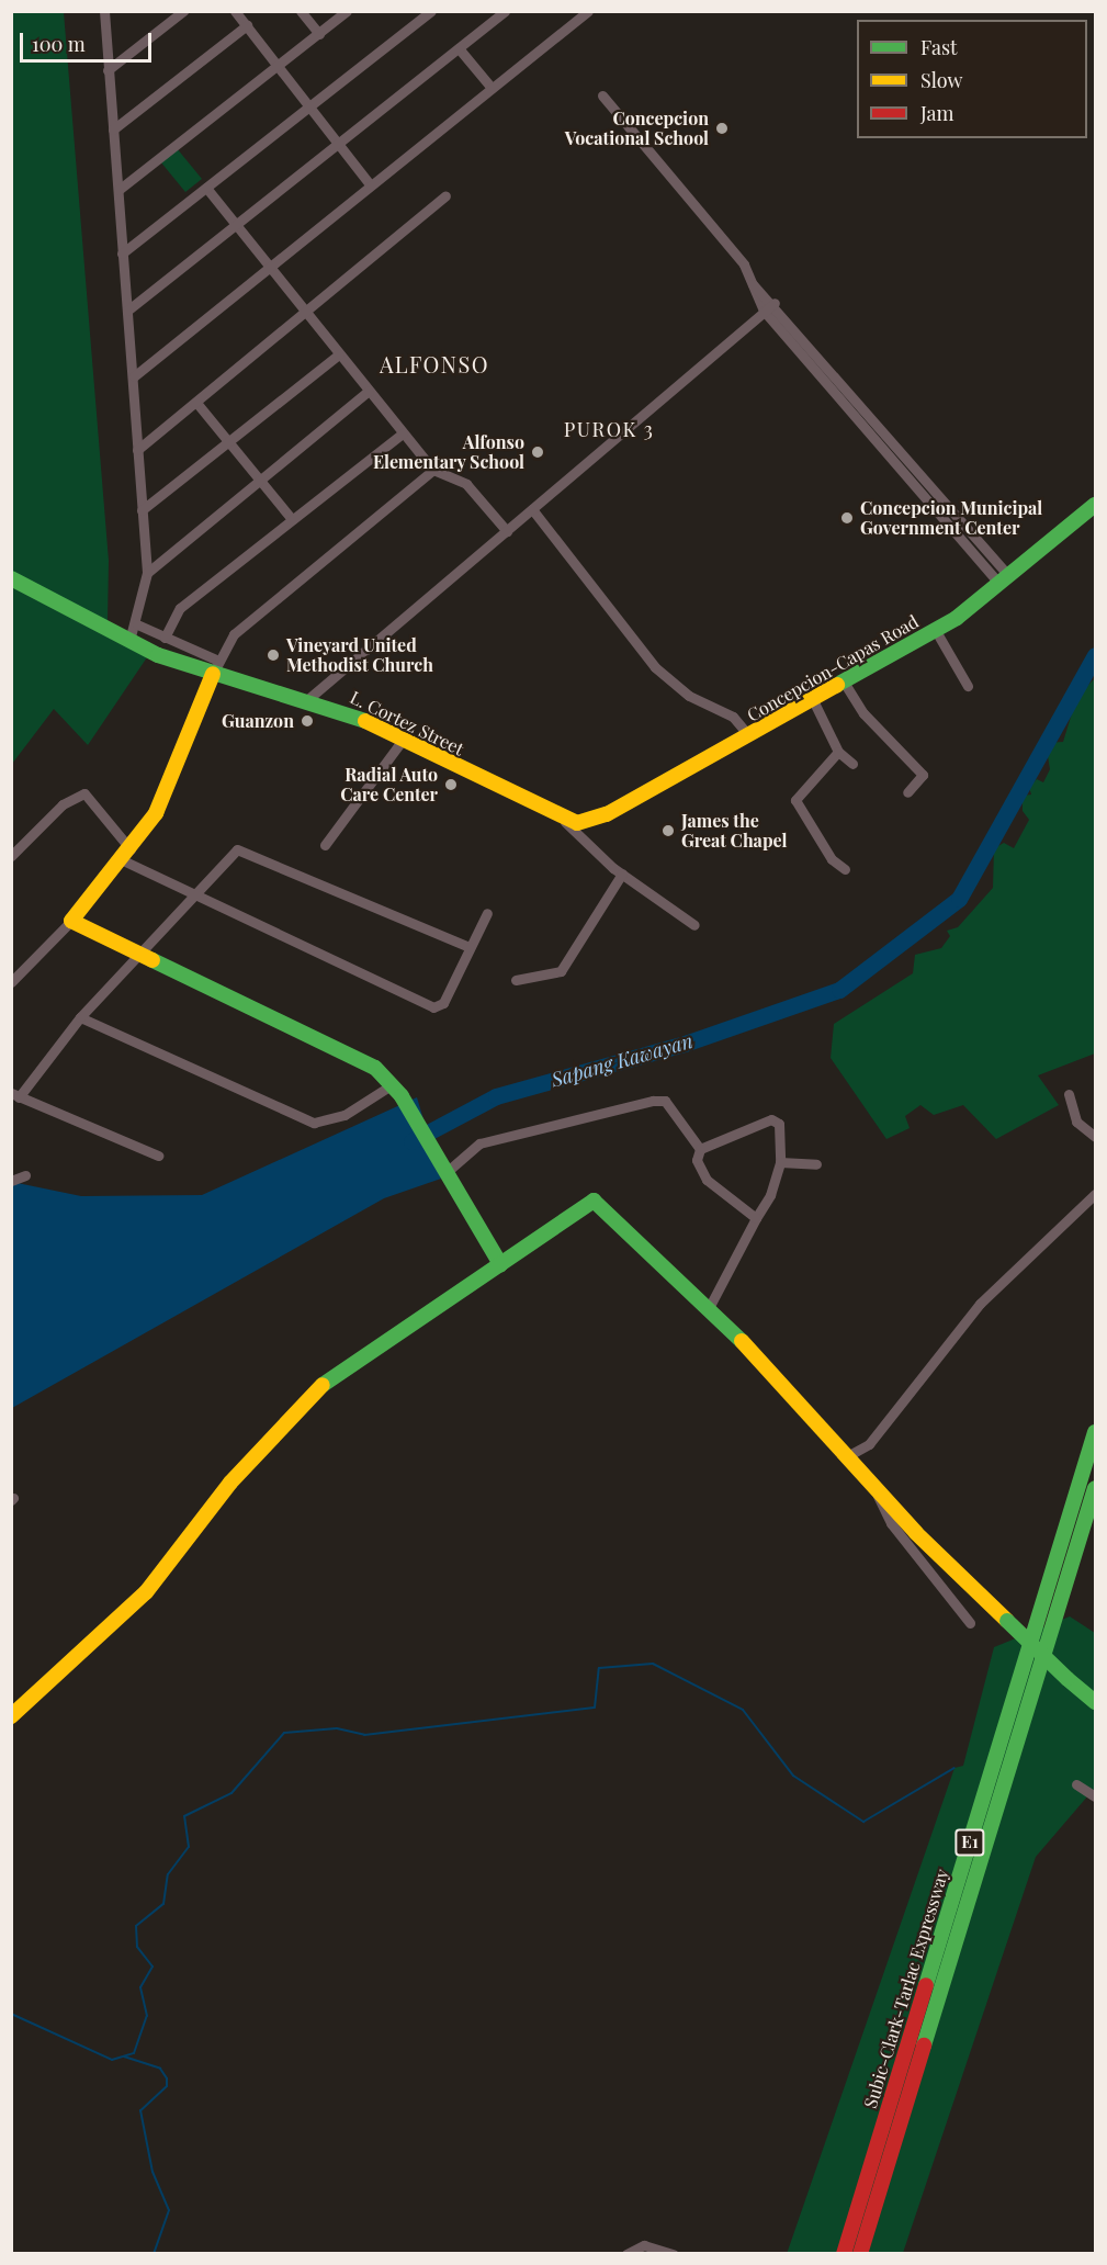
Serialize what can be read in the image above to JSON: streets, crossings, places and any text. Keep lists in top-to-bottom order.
{
  "streets": {
    "main road": [
      "Concepcion-Capas Road",
      "L. Cortez Street",
      "E1",
      "Subic-Clark-Tarlac Expressway"
    ]
  },
  "crossings": [
    ["Concepcion-Capas Road", "L. Cortez Street"]
  ],
  "districts": ["ALFONSO", "PUROK 3"],
  "water": ["Sapang Kawayan"],
  "places": [
    "Concepcion Vocational School",
    "Alfonso Elementary School",
    "Concepcion Municipal Government Center",
    "Vineyard United Methodist Church",
    "Guanzon",
    "Radial Auto Care Center",
    "James the Great Chapel"
  ],
  "legend": ["Fast", "Slow", "Jam"],
  "scale_bar": "100 m"
}
